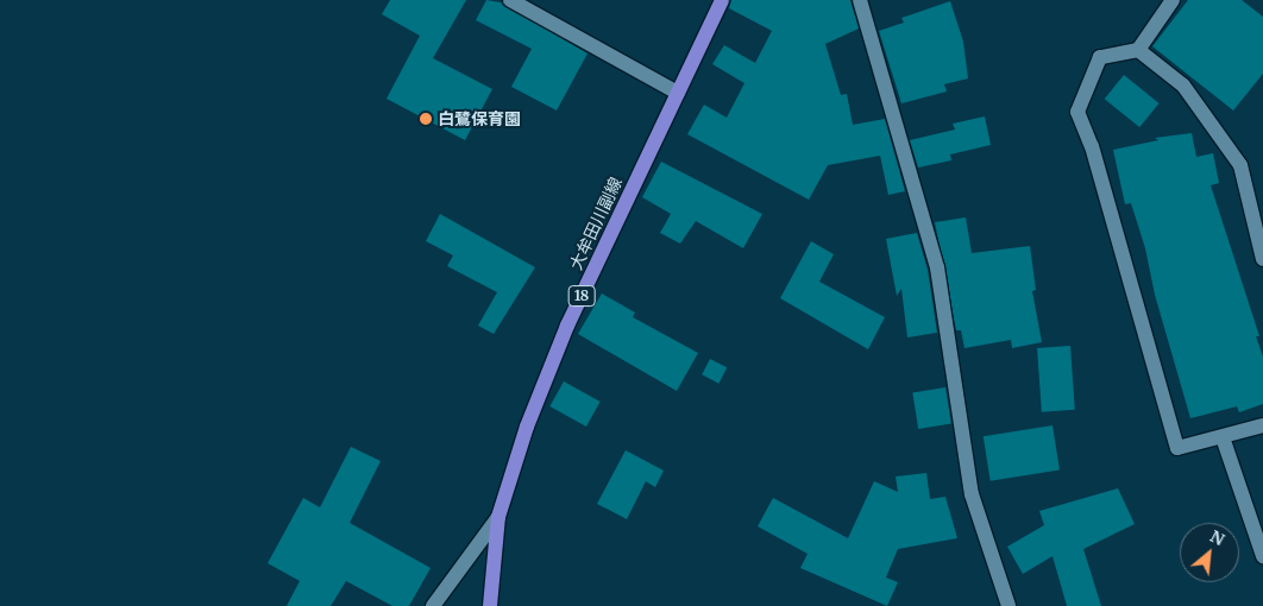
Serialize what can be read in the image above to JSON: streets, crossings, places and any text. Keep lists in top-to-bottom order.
{
  "streets": {
    "main road": ["大牟田川副線", "18"]
  },
  "places": ["白鷺保育園"],
  "north": "top right"
}
